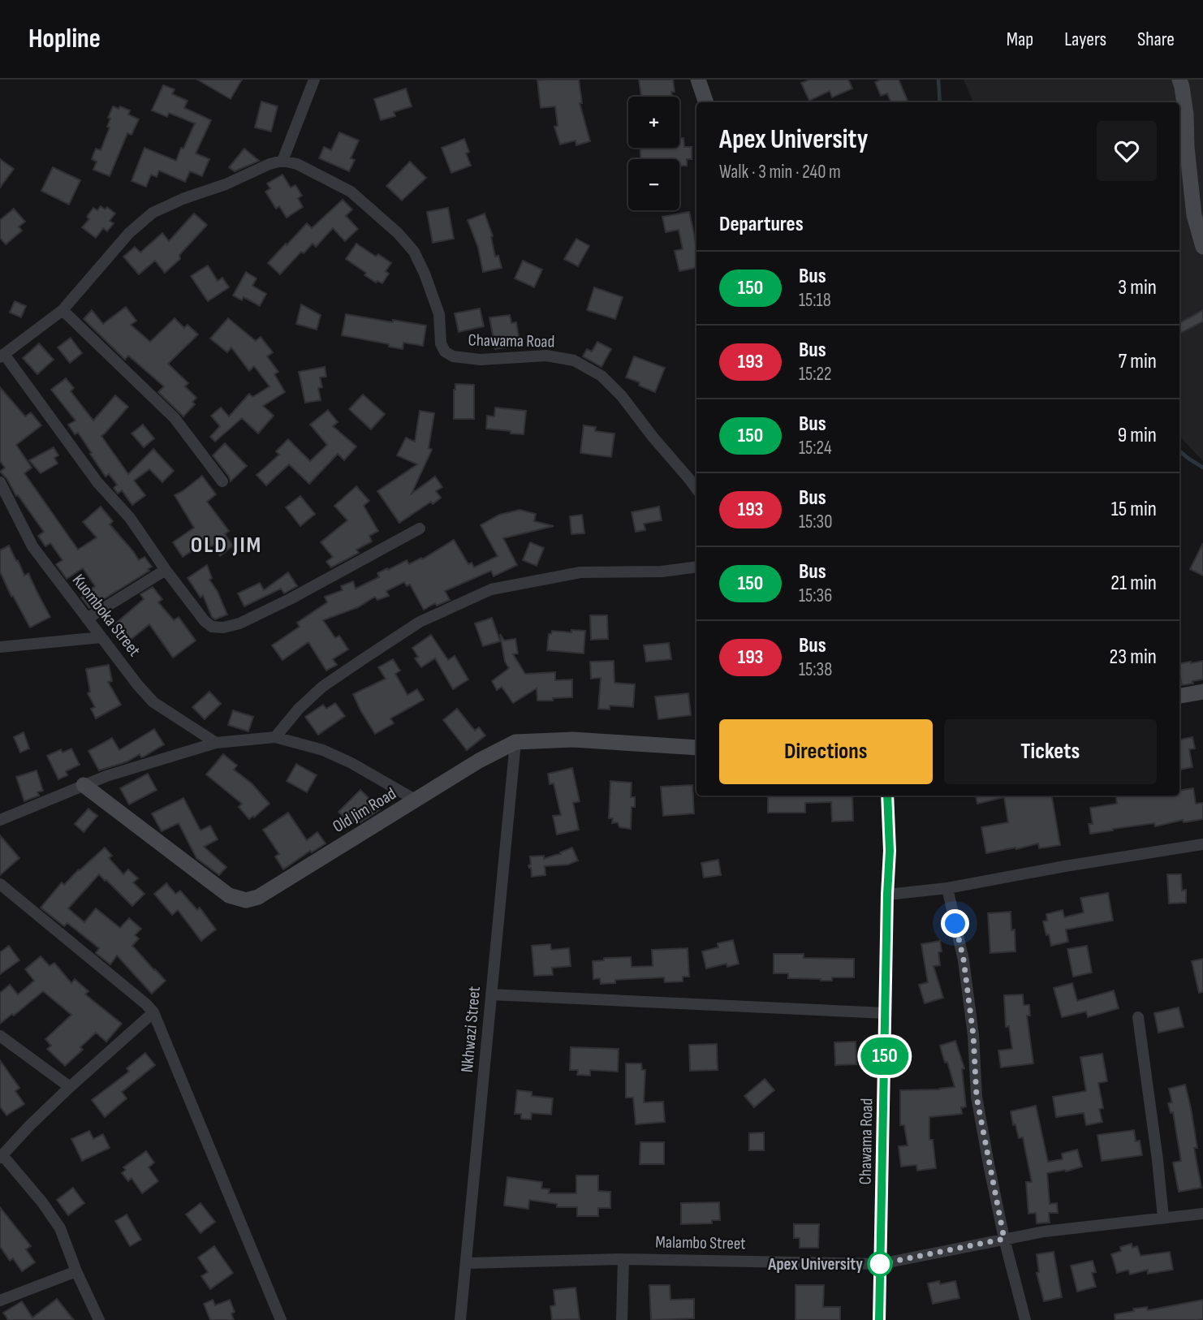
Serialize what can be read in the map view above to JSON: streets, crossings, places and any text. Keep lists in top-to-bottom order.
{
  "streets": {
    "street": [
      "Chawama Road",
      "Kuomboka Street",
      "Old Jim Road",
      "Nkhwazi Street",
      "Malambo Street"
    ]
  },
  "crossings": [
    ["Chawama Road", "Malambo Street"],
    ["Old Jim Road", "Nkhwazi Street"],
    ["Nkhwazi Street", "Malambo Street"]
  ],
  "districts": ["OLD JIM"],
  "places": ["Apex University"],
  "lines": ["bus line 150"],
  "page": {
    "header": "Hopline",
    "nav": ["Map", "Layers", "Share"],
    "on_map": "150",
    "map_buttons": ["+", "−"],
    "heading": [
      ["Apex University", "Walk · 3 min · 240 m"],
      "Departures"
    ],
    "list": [
      {
        "mark": "150",
        "name": "Bus",
        "note": "15:18",
        "value": "3 min"
      },
      {
        "mark": "193",
        "name": "Bus",
        "note": "15:22",
        "value": "7 min"
      },
      {
        "mark": "150",
        "name": "Bus",
        "note": "15:24",
        "value": "9 min"
      },
      {
        "mark": "193",
        "name": "Bus",
        "note": "15:30",
        "value": "15 min"
      },
      {
        "mark": "150",
        "name": "Bus",
        "note": "15:36",
        "value": "21 min"
      },
      {
        "mark": "193",
        "name": "Bus",
        "note": "15:38",
        "value": "23 min"
      }
    ],
    "buttons": ["Directions", "Tickets"]
  }
}
